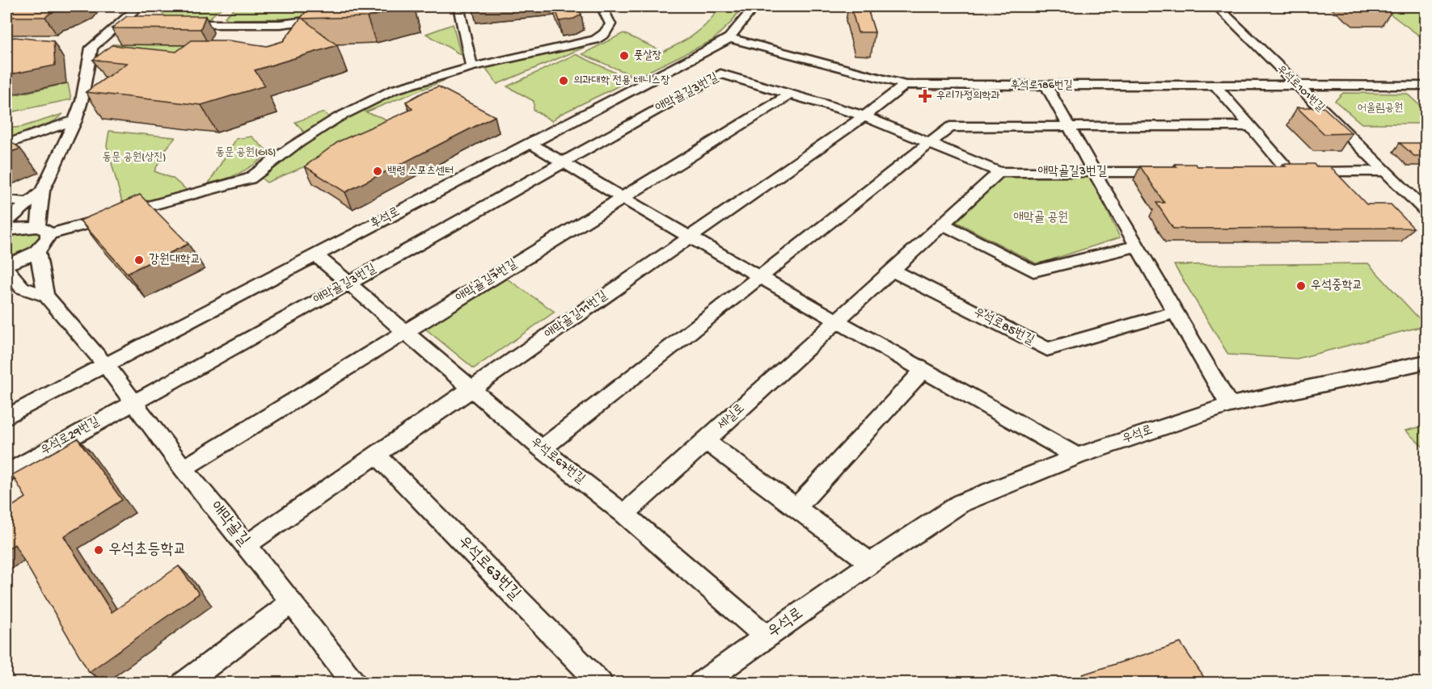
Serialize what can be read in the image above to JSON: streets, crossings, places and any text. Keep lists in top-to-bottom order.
{
  "streets": {
    "street": [
      "후석로186번길",
      "우석로101번길",
      "애막골길3번길",
      "후석로",
      "애막골길7번길",
      "애막골길11번길",
      "우석로85번길",
      "세실로",
      "우석로",
      "우석로29번길",
      "우석로67번길",
      "애막골길",
      "우석로63번길"
    ]
  },
  "crossings": [
    ["후석로186번길", "우석로101번길"],
    ["후석로186번길", "후석로"],
    ["후석로186번길", "애막골길11번길"],
    ["애막골길3번길", "애막골길7번길"],
    ["애막골길3번길", "애막골길11번길"],
    ["애막골길3번길", "세실로"],
    ["애막골길3번길", "우석로29번길"],
    ["애막골길3번길", "우석로67번길"],
    ["애막골길3번길", "애막골길"],
    ["후석로", "우석로67번길"],
    ["후석로", "애막골길"],
    ["애막골길7번길", "우석로67번길"],
    ["애막골길7번길", "애막골길"],
    ["애막골길11번길", "우석로67번길"],
    ["애막골길11번길", "애막골길"],
    ["애막골길11번길", "우석로63번길"],
    ["우석로85번길", "세실로"],
    ["세실로", "우석로67번길"],
    ["우석로", "우석로67번길"],
    ["우석로29번길", "애막골길"]
  ],
  "parks": [
    "어울림공원",
    "동문 공원(GIS)",
    "동문 공원(상진)",
    "애막골 공원"
  ],
  "places": {
    "other": [
      "풋살장",
      "의과대학 전용 테니스장",
      "백령 스포츠센터",
      "강원대학교",
      "우석중학교",
      "우석초등학교"
    ],
    "health": ["우리가정의학과"]
  }
}
